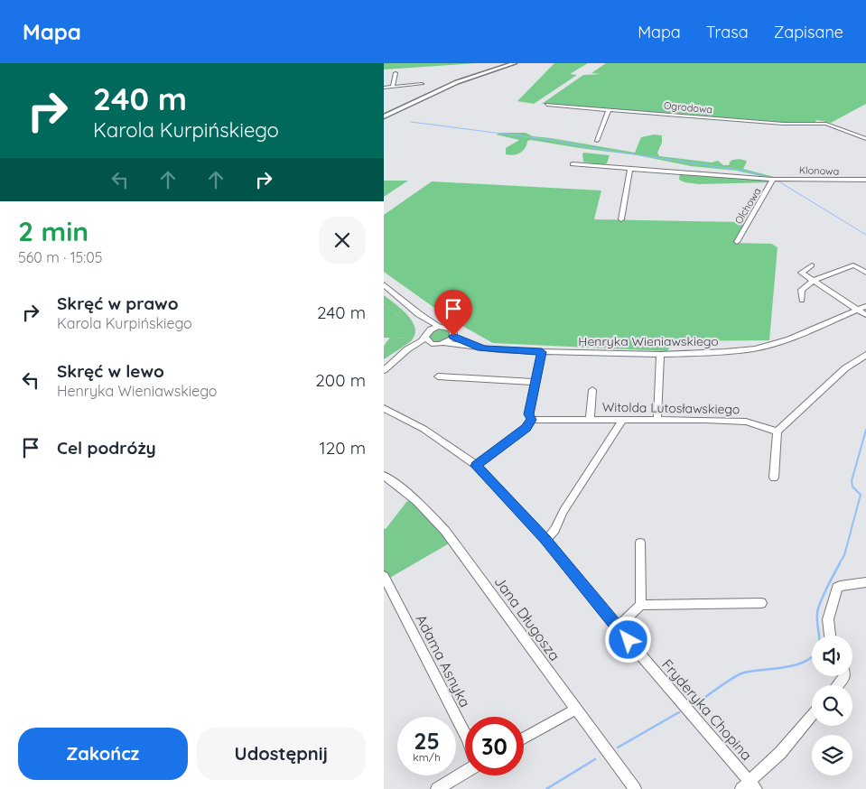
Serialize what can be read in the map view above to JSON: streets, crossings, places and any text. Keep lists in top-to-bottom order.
{
  "streets": {
    "street": [
      "Ogrodowa",
      "Klonowa",
      "Olchowa",
      "Henryka Wieniawskiego",
      "Witolda Lutosławskiego",
      "Jana Długosza",
      "Adama Asnyka",
      "Fryderyka Chopina"
    ]
  },
  "crossings": [
    ["Klonowa", "Olchowa"]
  ],
  "page": {
    "header": "Mapa",
    "nav": ["Mapa", "Trasa", "Zapisane"],
    "turn": ["240 m", "Karola Kurpińskiego"],
    "heading": ["2 min", "560 m · 15:05"],
    "list": [
      {
        "name": "Skręć w prawo",
        "note": "Karola Kurpińskiego",
        "value": "240 m"
      },
      {
        "name": "Skręć w lewo",
        "note": "Henryka Wieniawskiego",
        "value": "200 m"
      },
      {
        "name": "Cel podróży",
        "value": "120 m"
      }
    ],
    "speed": "25 km/h",
    "limit": "30",
    "buttons": ["Zakończ", "Udostępnij"]
  }
}
